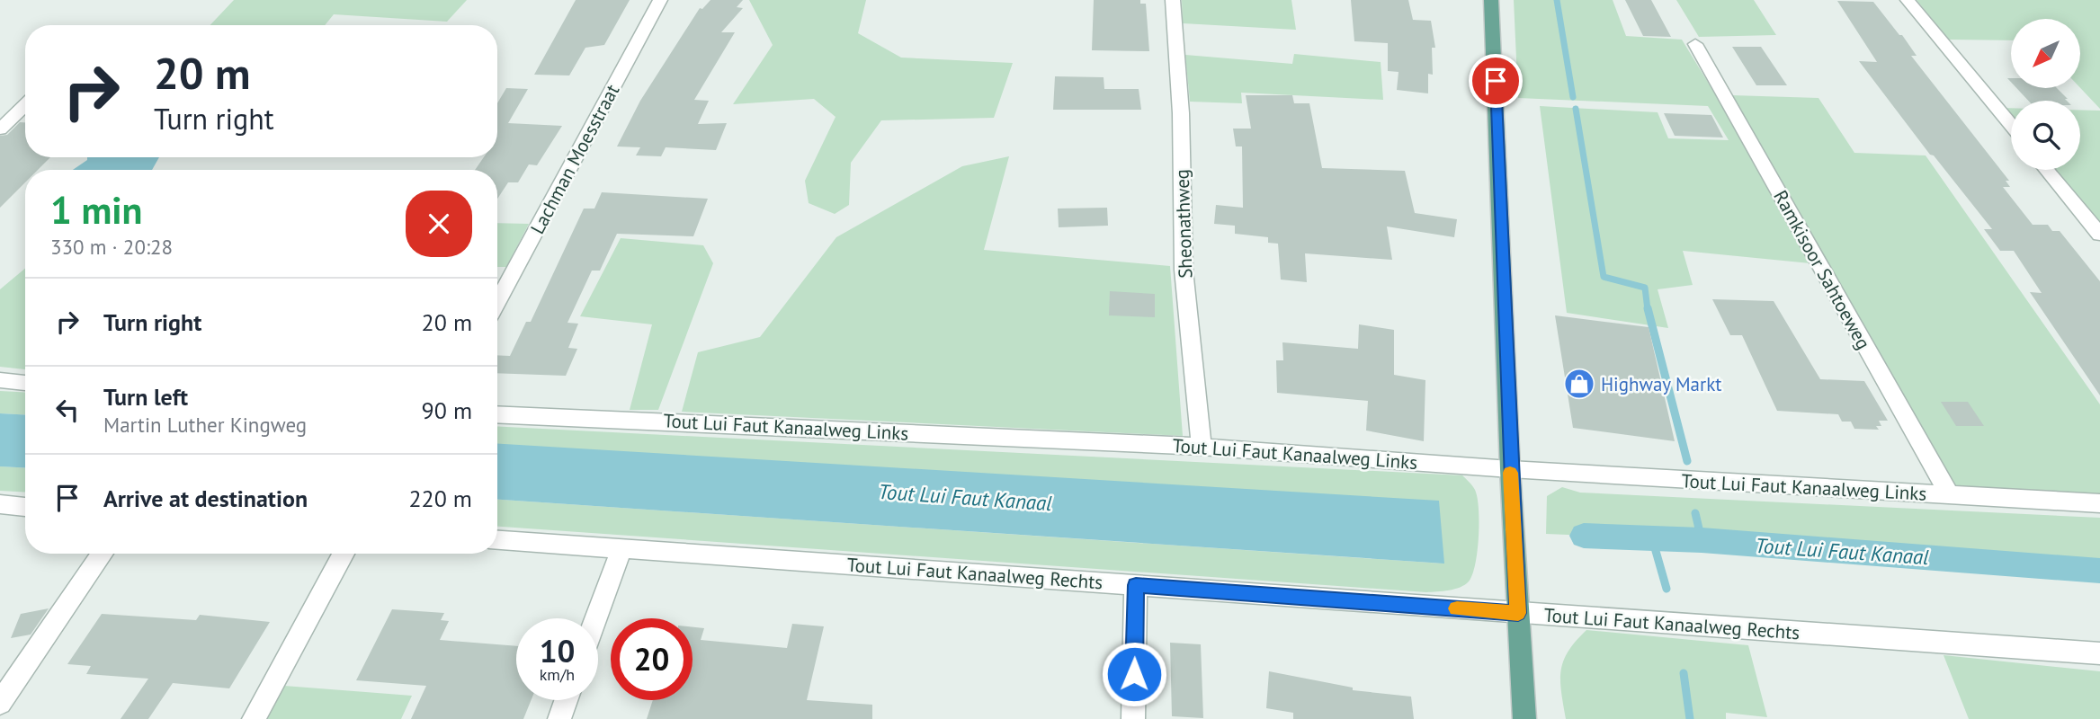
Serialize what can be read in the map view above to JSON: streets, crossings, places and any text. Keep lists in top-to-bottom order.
{
  "streets": {
    "street": [
      "Lachman Moesstraat",
      "Sheonathweg",
      "Ramkisoor Sahtoeweg",
      "Tout Lui Faut Kanaalweg Links",
      "Tout Lui Faut Kanaalweg Rechts"
    ]
  },
  "crossings": [
    ["Sheonathweg", "Tout Lui Faut Kanaalweg Links"],
    ["Ramkisoor Sahtoeweg", "Tout Lui Faut Kanaalweg Links"]
  ],
  "water": ["Tout Lui Faut Kanaal"],
  "places": {
    "shop": ["Highway Markt"]
  },
  "north": "bottom left",
  "page": {
    "turn": ["20 m", "Turn right"],
    "heading": ["1 min", "330 m · 20:28"],
    "list": [
      {
        "name": "Turn right",
        "value": "20 m"
      },
      {
        "name": "Turn left",
        "note": "Martin Luther Kingweg",
        "value": "90 m"
      },
      {
        "name": "Arrive at destination",
        "value": "220 m"
      }
    ],
    "speed": "10 km/h",
    "limit": "20"
  }
}
